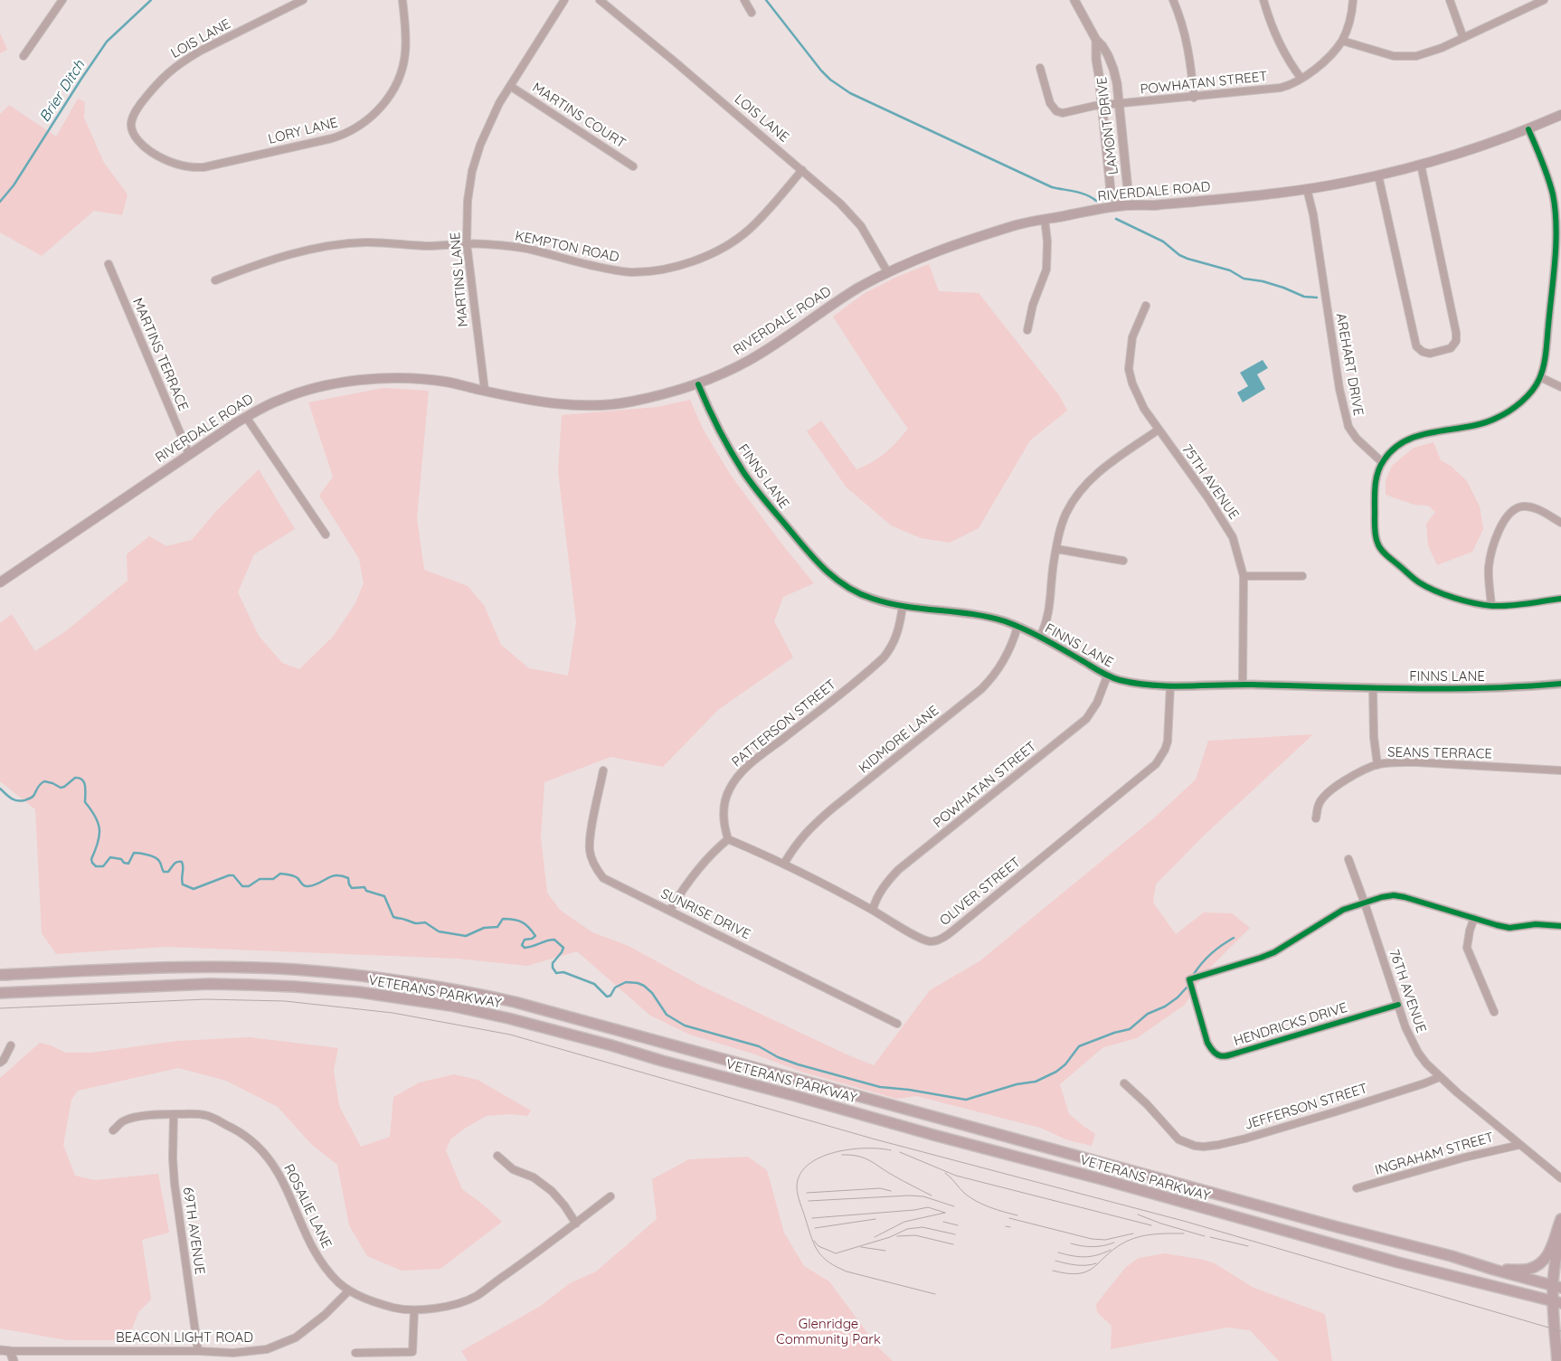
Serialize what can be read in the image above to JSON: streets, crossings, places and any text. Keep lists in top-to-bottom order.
{
  "streets": {
    "main road": ["RIVERDALE ROAD", "VETERANS PARKWAY"],
    "street": [
      "LOIS LANE",
      "POWHATAN STREET",
      "MARTINS COURT",
      "LAMONT DRIVE",
      "LORY LANE",
      "KEMPTON ROAD",
      "MARTINS LANE",
      "MARTINS TERRACE",
      "AREHART DRIVE",
      "FINNS LANE",
      "75TH AVENUE",
      "PATTERSON STREET",
      "KIDMORE LANE",
      "SEANS TERRACE",
      "OLIVER STREET",
      "SUNRISE DRIVE",
      "76TH AVENUE",
      "HENDRICKS DRIVE",
      "JEFFERSON STREET",
      "INGRAHAM STREET",
      "ROSALIE LANE",
      "69TH AVENUE",
      "BEACON LIGHT ROAD"
    ]
  },
  "crossings": [
    ["LOIS LANE", "LORY LANE"],
    ["LOIS LANE", "RIVERDALE ROAD"],
    ["LOIS LANE", "KEMPTON ROAD"],
    ["POWHATAN STREET", "LAMONT DRIVE"],
    ["POWHATAN STREET", "FINNS LANE"],
    ["POWHATAN STREET", "OLIVER STREET"],
    ["MARTINS COURT", "MARTINS LANE"],
    ["LAMONT DRIVE", "RIVERDALE ROAD"],
    ["RIVERDALE ROAD", "MARTINS LANE"],
    ["RIVERDALE ROAD", "MARTINS TERRACE"],
    ["RIVERDALE ROAD", "AREHART DRIVE"],
    ["RIVERDALE ROAD", "FINNS LANE"],
    ["KEMPTON ROAD", "MARTINS LANE"],
    ["FINNS LANE", "75TH AVENUE"],
    ["FINNS LANE", "PATTERSON STREET"],
    ["FINNS LANE", "KIDMORE LANE"],
    ["FINNS LANE", "OLIVER STREET"],
    ["PATTERSON STREET", "OLIVER STREET"],
    ["KIDMORE LANE", "OLIVER STREET"],
    ["76TH AVENUE", "HENDRICKS DRIVE"],
    ["76TH AVENUE", "JEFFERSON STREET"],
    ["76TH AVENUE", "INGRAHAM STREET"],
    ["ROSALIE LANE", "69TH AVENUE"],
    ["ROSALIE LANE", "BEACON LIGHT ROAD"],
    ["69TH AVENUE", "BEACON LIGHT ROAD"]
  ],
  "water": ["Brier Ditch"],
  "parks": ["Glenridge Community Park"]
}
